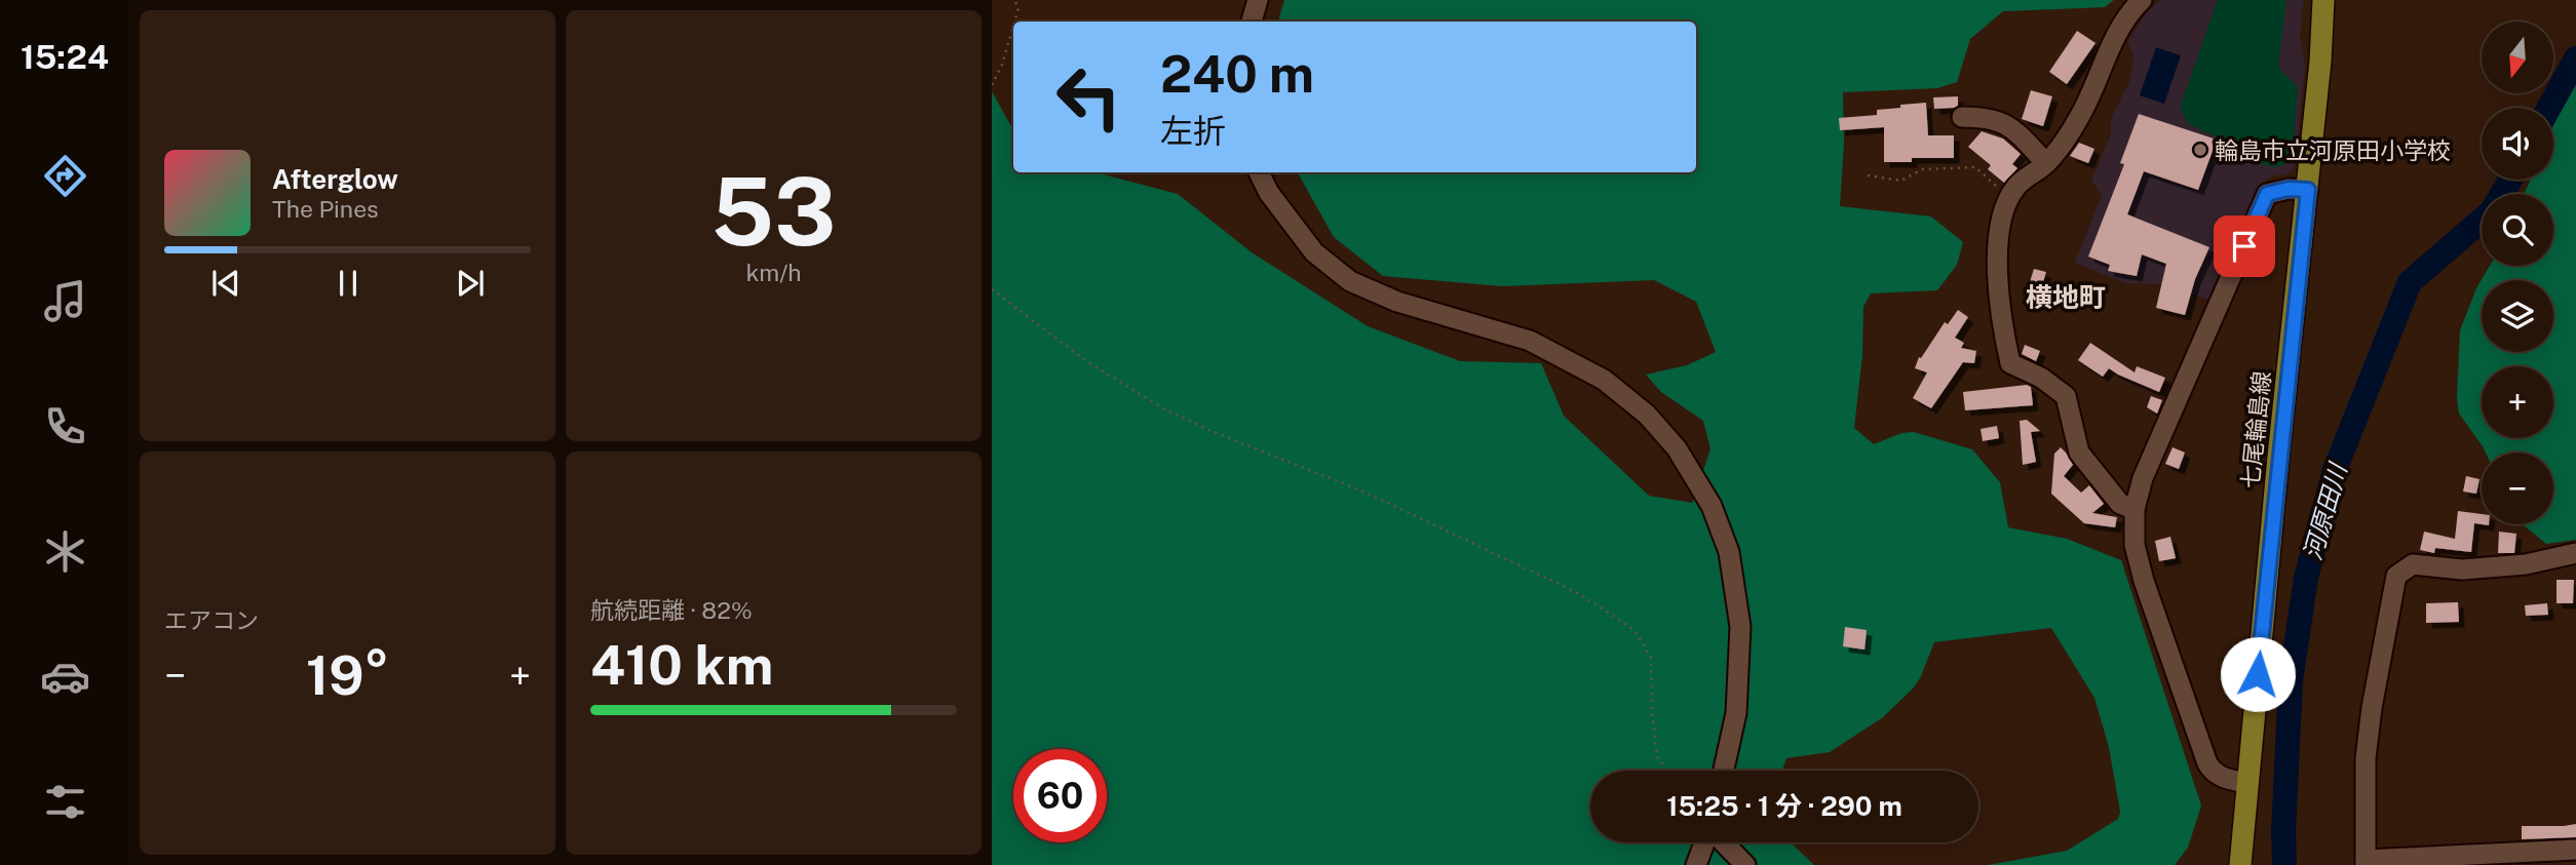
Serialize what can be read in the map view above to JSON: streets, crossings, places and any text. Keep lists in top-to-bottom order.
{
  "streets": {
    "main road": ["七尾輪島線"]
  },
  "districts": ["横地町"],
  "water": ["河原田川"],
  "places": ["輪島市立河原田小学校"],
  "north": "bottom",
  "page": {
    "tabs": "15:24",
    "tile": [
      ["53", "km/h"],
      "エアコン",
      ["航続距離 · 82%", "410 km"]
    ],
    "map_buttons": ["+", "−"],
    "turn": ["240 m", "左折"],
    "song": ["Afterglow", "The Pines"],
    "heat": ["−", "19°", "+"],
    "limit": "60",
    "trip": "15:25 · 1 分 · 290 m"
  }
}
